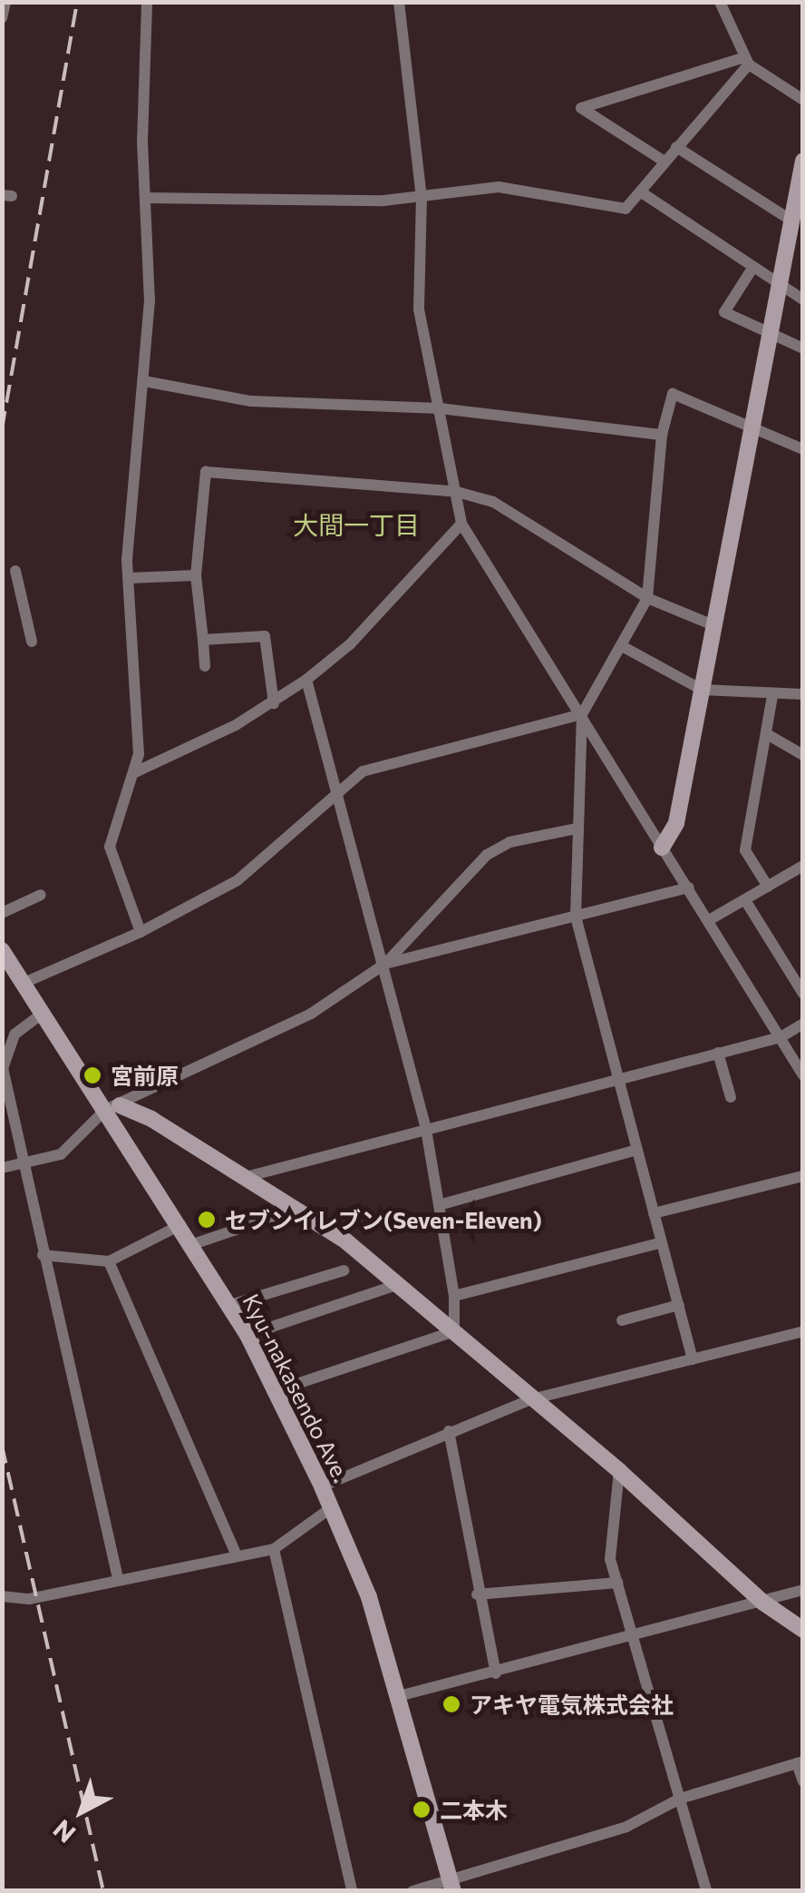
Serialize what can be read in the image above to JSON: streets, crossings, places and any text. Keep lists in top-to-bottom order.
{
  "streets": {
    "street": ["Kyu-nakasendo Ave."]
  },
  "districts": ["大間一丁目"],
  "places": [
    "宮前原",
    "セブンイレブン(Seven-Eleven)",
    "アキヤ電気株式会社",
    "二本木"
  ],
  "north": "bottom left"
}
